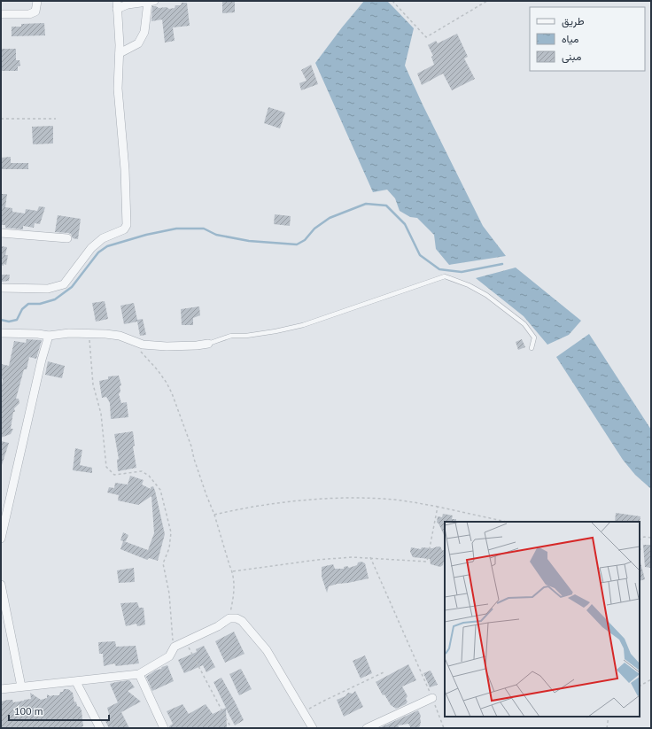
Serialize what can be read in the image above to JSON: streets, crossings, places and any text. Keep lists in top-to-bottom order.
{
  "legend": ["طريق", "مياه", "مبنى"],
  "scale_bar": "100 m"
}
